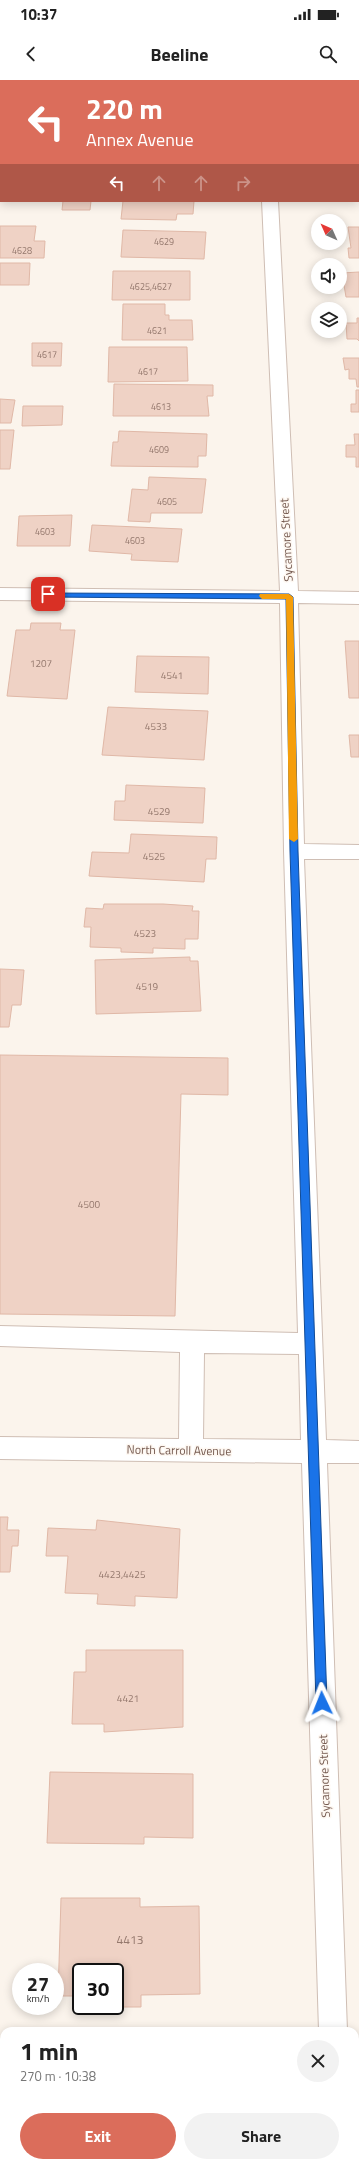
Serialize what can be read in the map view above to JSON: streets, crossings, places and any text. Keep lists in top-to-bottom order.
{
  "streets": {
    "street": ["Sycamore Street", "North Carroll Avenue"]
  },
  "crossings": [
    ["Sycamore Street", "North Carroll Avenue"]
  ],
  "house_numbers": [
    "4629",
    "4628",
    "4625,4627",
    "4621",
    "4617",
    "4617",
    "4613",
    "4609",
    "4605",
    "4603",
    "4603",
    "1207",
    "4541",
    "4533",
    "4529",
    "4525",
    "4523",
    "4519",
    "4500",
    "4423,4425",
    "4421",
    "4413"
  ],
  "north": "top left",
  "page": {
    "status": "10:37",
    "header": "Beeline",
    "turn": ["220 m", "Annex Avenue"],
    "speed": "27 km/h",
    "limit": "30",
    "heading": ["1 min", "270 m · 10:38"],
    "buttons": ["Exit", "Share"]
  }
}
